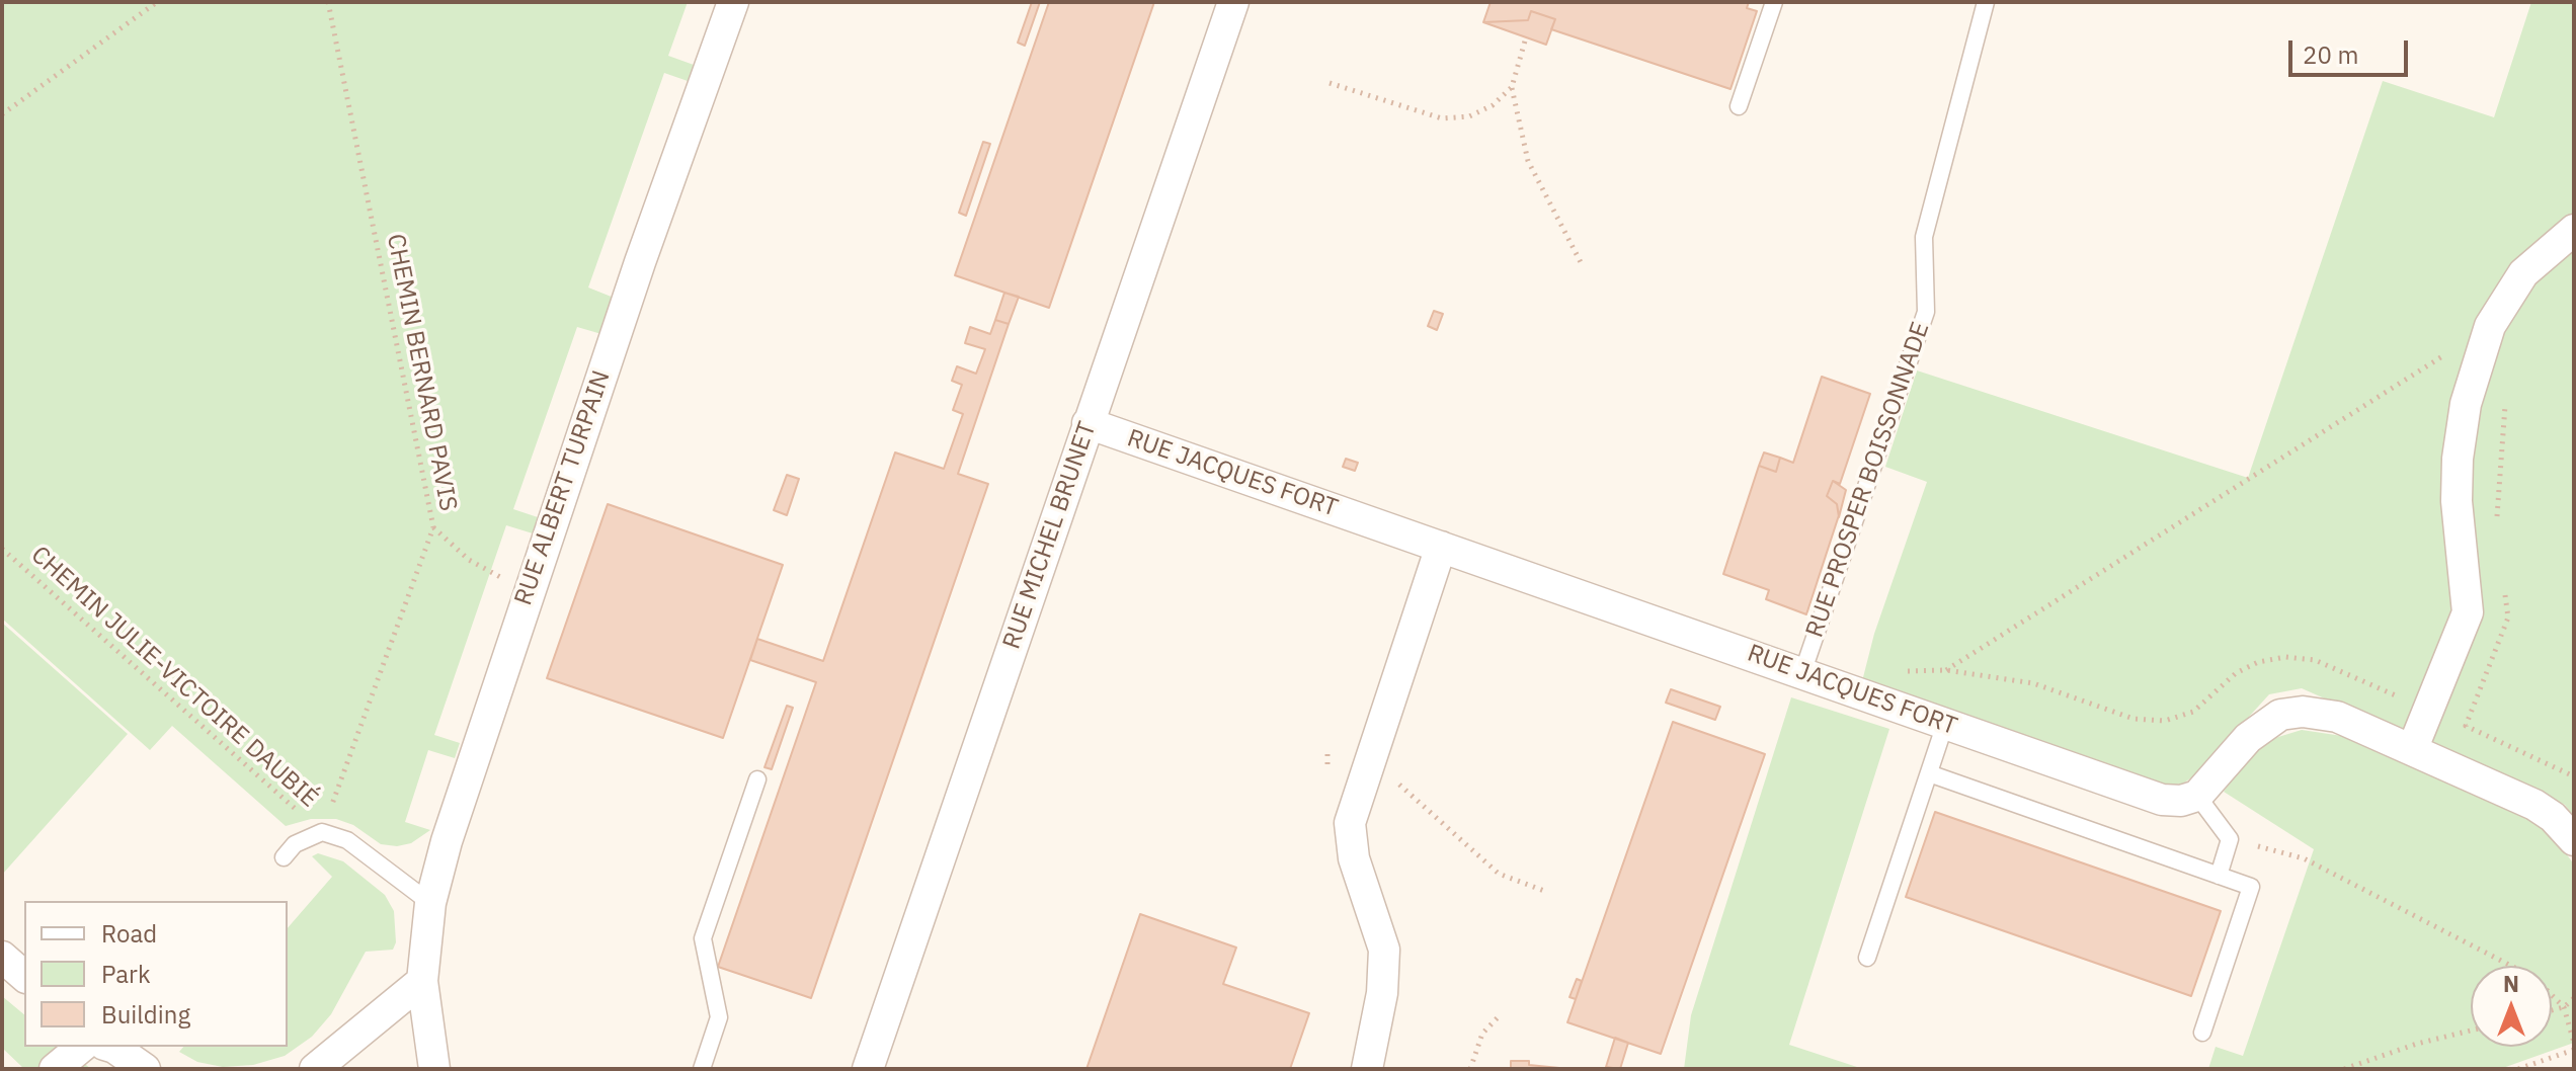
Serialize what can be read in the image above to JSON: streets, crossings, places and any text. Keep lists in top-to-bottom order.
{
  "streets": {
    "street": ["RUE JACQUES FORT", "RUE ALBERT TURPAIN", "RUE MICHEL BRUNET"],
    "lane": ["RUE PROSPER BOISSONNADE"],
    "path": ["CHEMIN BERNARD PAVIS", "CHEMIN JULIE-VICTOIRE DAUBIÉ"]
  },
  "crossings": [
    ["CHEMIN BERNARD PAVIS", "CHEMIN JULIE-VICTOIRE DAUBIÉ"],
    ["RUE JACQUES FORT", "RUE PROSPER BOISSONNADE"],
    ["RUE JACQUES FORT", "RUE MICHEL BRUNET"]
  ],
  "legend": ["Road", "Park", "Building"],
  "scale_bar": "20 m",
  "north": "top"
}
